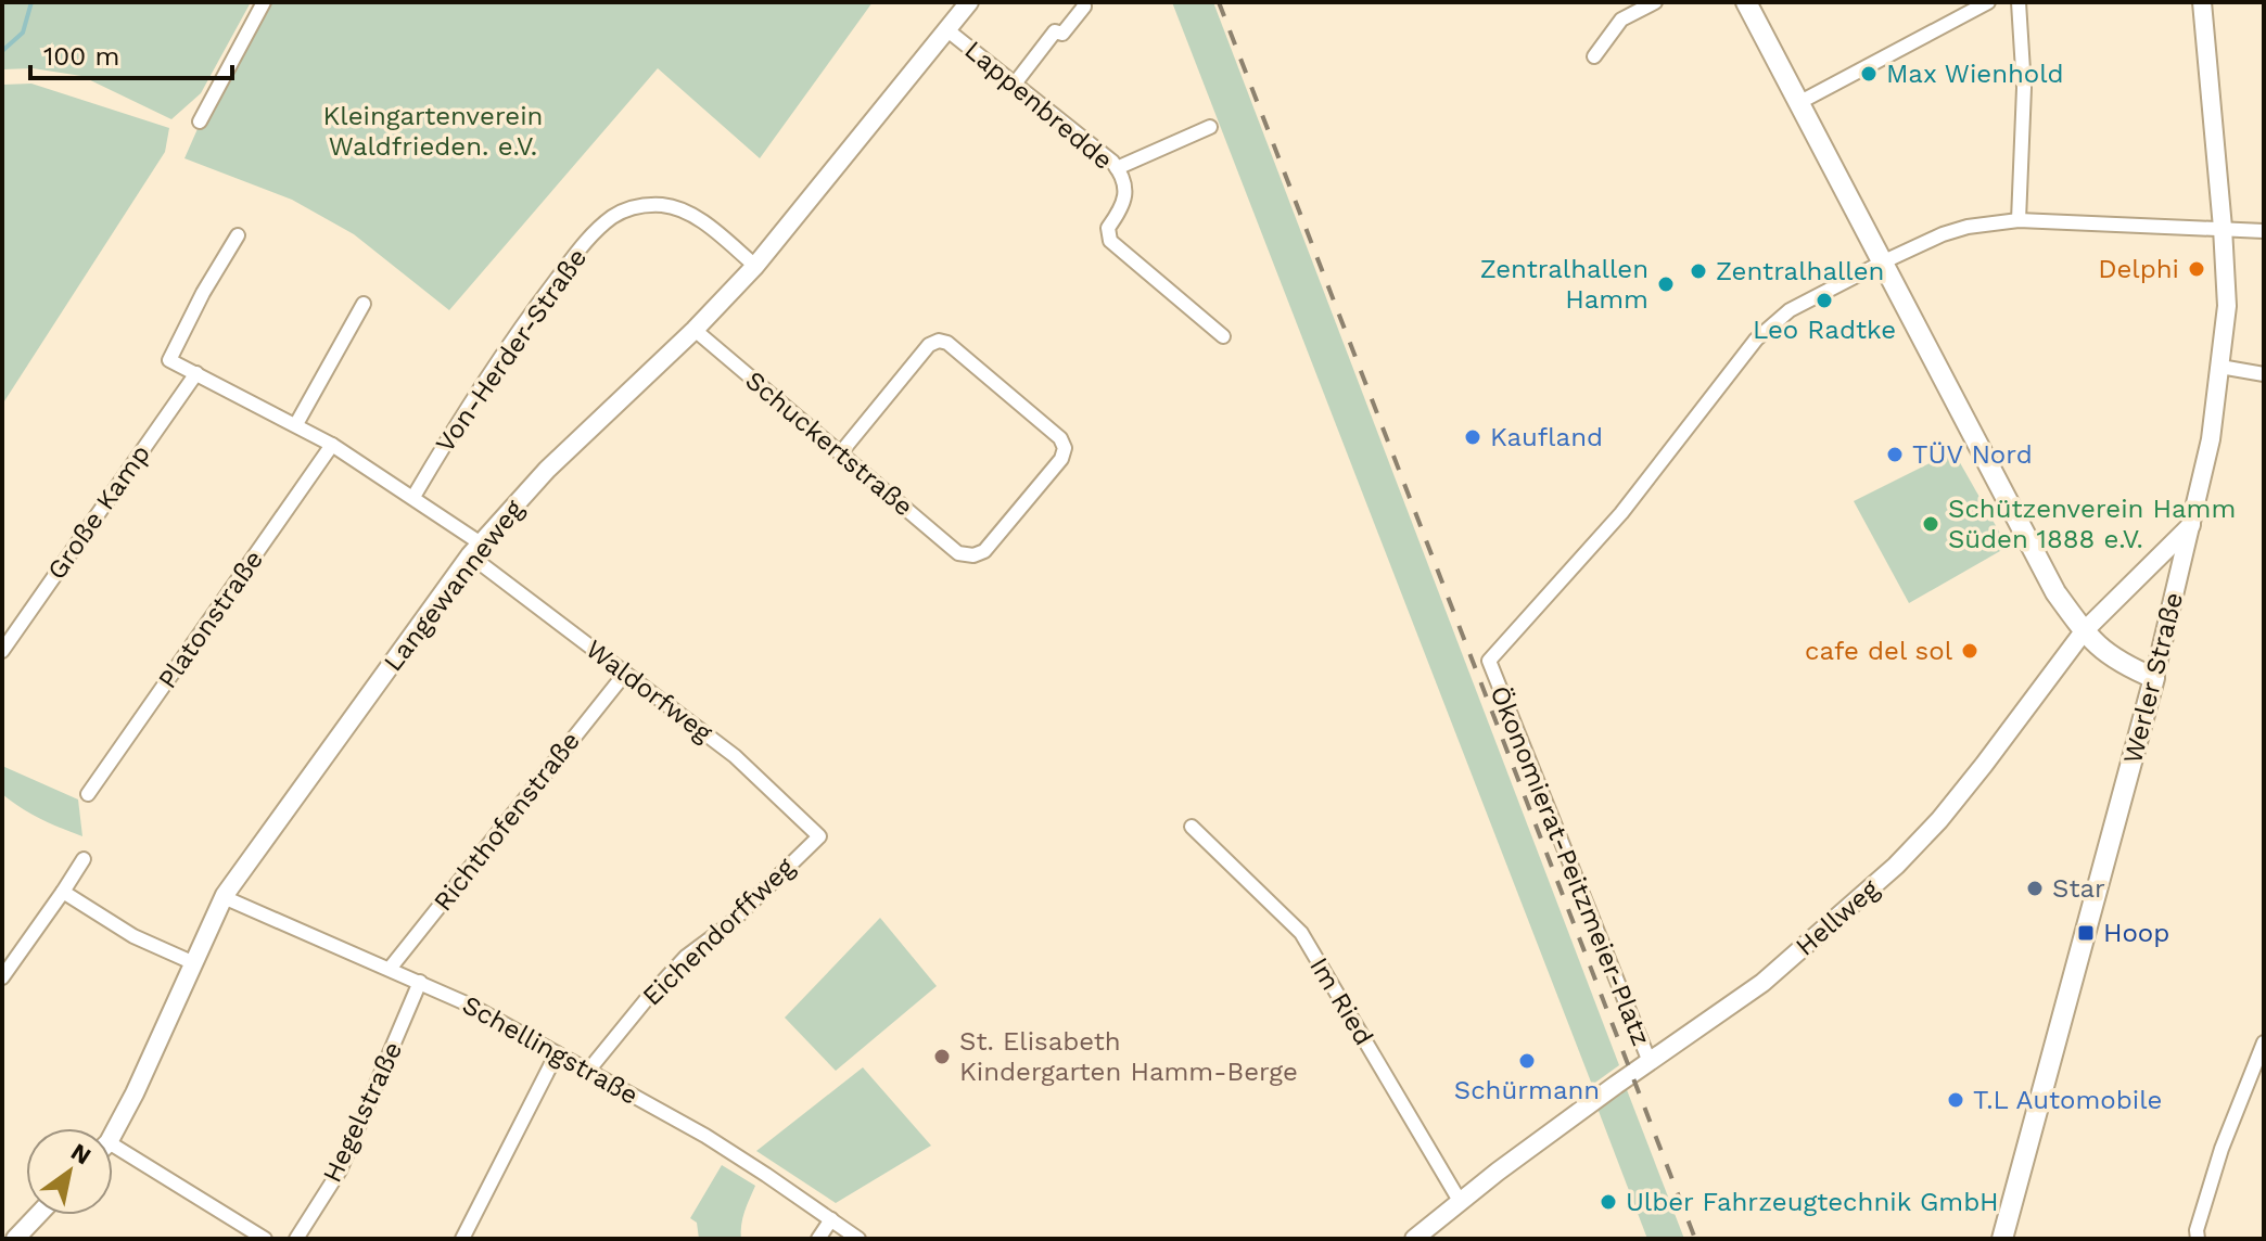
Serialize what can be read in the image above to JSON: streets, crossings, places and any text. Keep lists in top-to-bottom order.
{
  "streets": {
    "main road": ["Werler Straße"],
    "street": [
      "Lappenbredde",
      "Von-Herder-Straße",
      "Schuckertstraße",
      "Große Kamp",
      "Langewanneweg",
      "Platonstraße",
      "Waldorfweg",
      "Richthofenstraße",
      "Ökonomierat-Peitzmeier-Platz",
      "Hellweg",
      "Eichendorffweg",
      "Im Ried",
      "Schellingstraße",
      "Hegelstraße"
    ]
  },
  "crossings": [
    ["Lappenbredde", "Langewanneweg"],
    ["Von-Herder-Straße", "Langewanneweg"],
    ["Von-Herder-Straße", "Waldorfweg"],
    ["Schuckertstraße", "Langewanneweg"],
    ["Große Kamp", "Waldorfweg"],
    ["Langewanneweg", "Waldorfweg"],
    ["Langewanneweg", "Schellingstraße"],
    ["Platonstraße", "Waldorfweg"],
    ["Werler Straße", "Hellweg"],
    ["Waldorfweg", "Richthofenstraße"],
    ["Waldorfweg", "Eichendorffweg"],
    ["Richthofenstraße", "Schellingstraße"],
    ["Ökonomierat-Peitzmeier-Platz", "Hellweg"],
    ["Hellweg", "Im Ried"],
    ["Eichendorffweg", "Schellingstraße"],
    ["Schellingstraße", "Hegelstraße"]
  ],
  "parks": ["Kleingartenverein Waldfrieden. e.V."],
  "places": {
    "other": [
      "Max Wienhold",
      "Delphi",
      "Zentralhallen",
      "Zentralhallen Hamm",
      "Leo Radtke",
      "Kaufland",
      "TÜV Nord",
      "Schützenverein Hamm Süden 1888 e.V.",
      "cafe del sol",
      "Star",
      "St. Elisabeth Kindergarten Hamm-Berge",
      "Schürmann",
      "T.L Automobile",
      "Ulber Fahrzeugtechnik GmbH"
    ],
    "transit": ["Hoop"]
  },
  "scale_bar": "100 m",
  "north": "top right"
}
